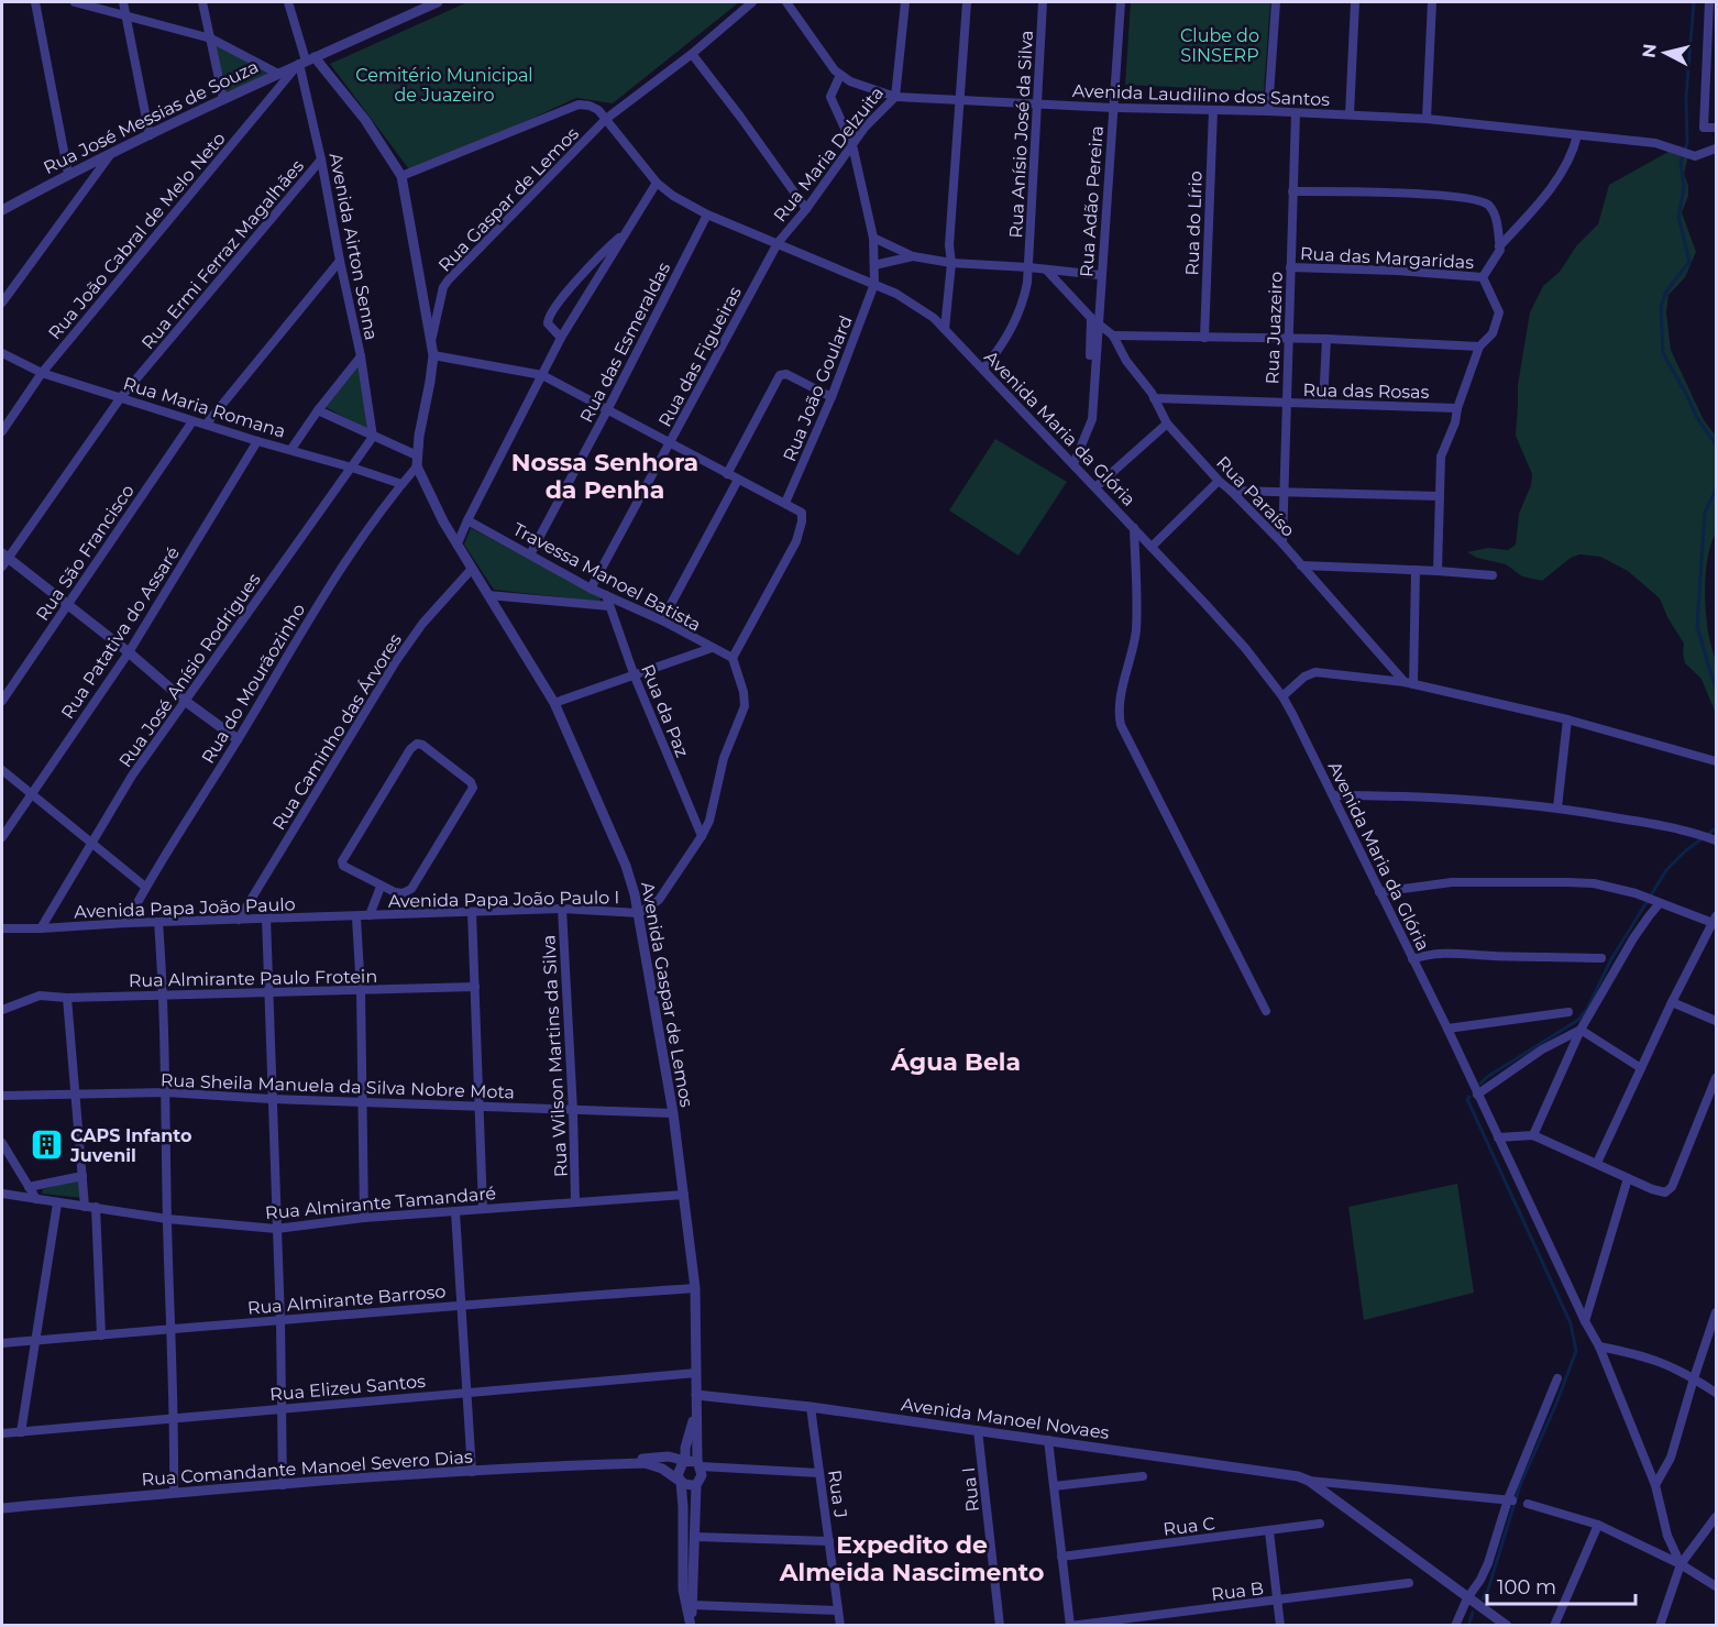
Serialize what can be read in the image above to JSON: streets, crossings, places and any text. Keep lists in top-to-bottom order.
{
  "streets": {
    "street": [
      "Avenida Laudilino dos Santos",
      "Rua José Messias de Souza",
      "Rua Anísio José da Silva",
      "Rua Maria Delzuita",
      "Rua Gaspar de Lemos",
      "Rua Adão Pereira",
      "Rua do Lírio",
      "Rua João Cabral de Melo Neto",
      "Avenida Airton Senna",
      "Rua Ermi Ferraz Magalhães",
      "Rua das Margaridas",
      "Rua Juazeiro",
      "Rua das Esmeraldas",
      "Rua das Figueiras",
      "Rua João Goulard",
      "Rua das Rosas",
      "Rua Maria Romana",
      "Avenida Maria da Glória",
      "Rua Paraíso",
      "Rua São Francisco",
      "Travessa Manoel Batista",
      "Rua Patativa do Assaré",
      "Rua José Anísio Rodrigues",
      "Rua do Mourãozinho",
      "Rua da Paz",
      "Rua Caminho das Árvores",
      "Avenida Papa João Paulo I",
      "Avenida Papa João Paulo",
      "Rua Almirante Paulo Frotein",
      "Avenida Gaspar de Lemos",
      "Rua Wilson Martins da Silva",
      "Rua Sheila Manuela da Silva Nobre Mota",
      "Rua Almirante Tamandaré",
      "Rua Almirante Barroso",
      "Rua Elizeu Santos",
      "Avenida Manoel Novaes",
      "Rua Comandante Manoel Severo Dias",
      "Rua I",
      "Rua J",
      "Rua C",
      "Rua B"
    ]
  },
  "crossings": [
    ["Avenida Laudilino dos Santos", "Rua Anísio José da Silva"],
    ["Avenida Laudilino dos Santos", "Rua Maria Delzuita"],
    ["Avenida Laudilino dos Santos", "Rua Adão Pereira"],
    ["Avenida Laudilino dos Santos", "Rua do Lírio"],
    ["Avenida Laudilino dos Santos", "Rua Juazeiro"],
    ["Rua José Messias de Souza", "Rua João Cabral de Melo Neto"],
    ["Rua José Messias de Souza", "Avenida Airton Senna"],
    ["Rua Anísio José da Silva", "Avenida Maria da Glória"],
    ["Rua Maria Delzuita", "Rua das Figueiras"],
    ["Rua Maria Delzuita", "Avenida Maria da Glória"],
    ["Rua Gaspar de Lemos", "Avenida Maria da Glória"],
    ["Rua Adão Pereira", "Avenida Maria da Glória"],
    ["Rua Adão Pereira", "Rua Paraíso"],
    ["Rua João Cabral de Melo Neto", "Avenida Airton Senna"],
    ["Rua João Cabral de Melo Neto", "Rua Maria Romana"],
    ["Avenida Airton Senna", "Rua Ermi Ferraz Magalhães"],
    ["Avenida Airton Senna", "Rua José Anísio Rodrigues"],
    ["Rua Ermi Ferraz Magalhães", "Rua Maria Romana"],
    ["Rua das Margaridas", "Rua Juazeiro"],
    ["Rua Juazeiro", "Rua das Rosas"],
    ["Rua Juazeiro", "Rua Paraíso"],
    ["Rua das Esmeraldas", "Avenida Maria da Glória"],
    ["Rua das Esmeraldas", "Travessa Manoel Batista"],
    ["Rua das Figueiras", "Avenida Maria da Glória"],
    ["Rua das Figueiras", "Travessa Manoel Batista"],
    ["Rua João Goulard", "Avenida Maria da Glória"],
    ["Rua das Rosas", "Rua Paraíso"],
    ["Rua Maria Romana", "Rua São Francisco"],
    ["Rua Maria Romana", "Rua Patativa do Assaré"],
    ["Rua Maria Romana", "Rua José Anísio Rodrigues"],
    ["Rua Maria Romana", "Rua do Mourãozinho"],
    ["Travessa Manoel Batista", "Rua da Paz"],
    ["Rua José Anísio Rodrigues", "Avenida Papa João Paulo"],
    ["Rua do Mourãozinho", "Avenida Papa João Paulo"],
    ["Rua do Mourãozinho", "Avenida Gaspar de Lemos"],
    ["Rua Caminho das Árvores", "Avenida Papa João Paulo"],
    ["Rua Caminho das Árvores", "Avenida Gaspar de Lemos"],
    ["Avenida Papa João Paulo I", "Avenida Papa João Paulo"],
    ["Avenida Papa João Paulo I", "Avenida Gaspar de Lemos"],
    ["Avenida Papa João Paulo I", "Rua Wilson Martins da Silva"],
    ["Avenida Gaspar de Lemos", "Rua Sheila Manuela da Silva Nobre Mota"],
    ["Avenida Gaspar de Lemos", "Rua Almirante Tamandaré"],
    ["Avenida Gaspar de Lemos", "Rua Almirante Barroso"],
    ["Avenida Gaspar de Lemos", "Rua Elizeu Santos"],
    ["Avenida Gaspar de Lemos", "Avenida Manoel Novaes"],
    ["Rua Wilson Martins da Silva", "Rua Sheila Manuela da Silva Nobre Mota"],
    ["Rua Wilson Martins da Silva", "Rua Almirante Tamandaré"],
    ["Avenida Manoel Novaes", "Rua I"],
    ["Avenida Manoel Novaes", "Rua J"]
  ],
  "districts": ["Nossa Senhora da Penha", "Água Bela", "Expedito de Almeida Nascimento"],
  "parks": ["Clube do SINSERP", "Cemitério Municipal de Juazeiro"],
  "places": {
    "building": ["CAPS Infanto Juvenil"]
  },
  "scale_bar": "100 m",
  "north": "left"
}
